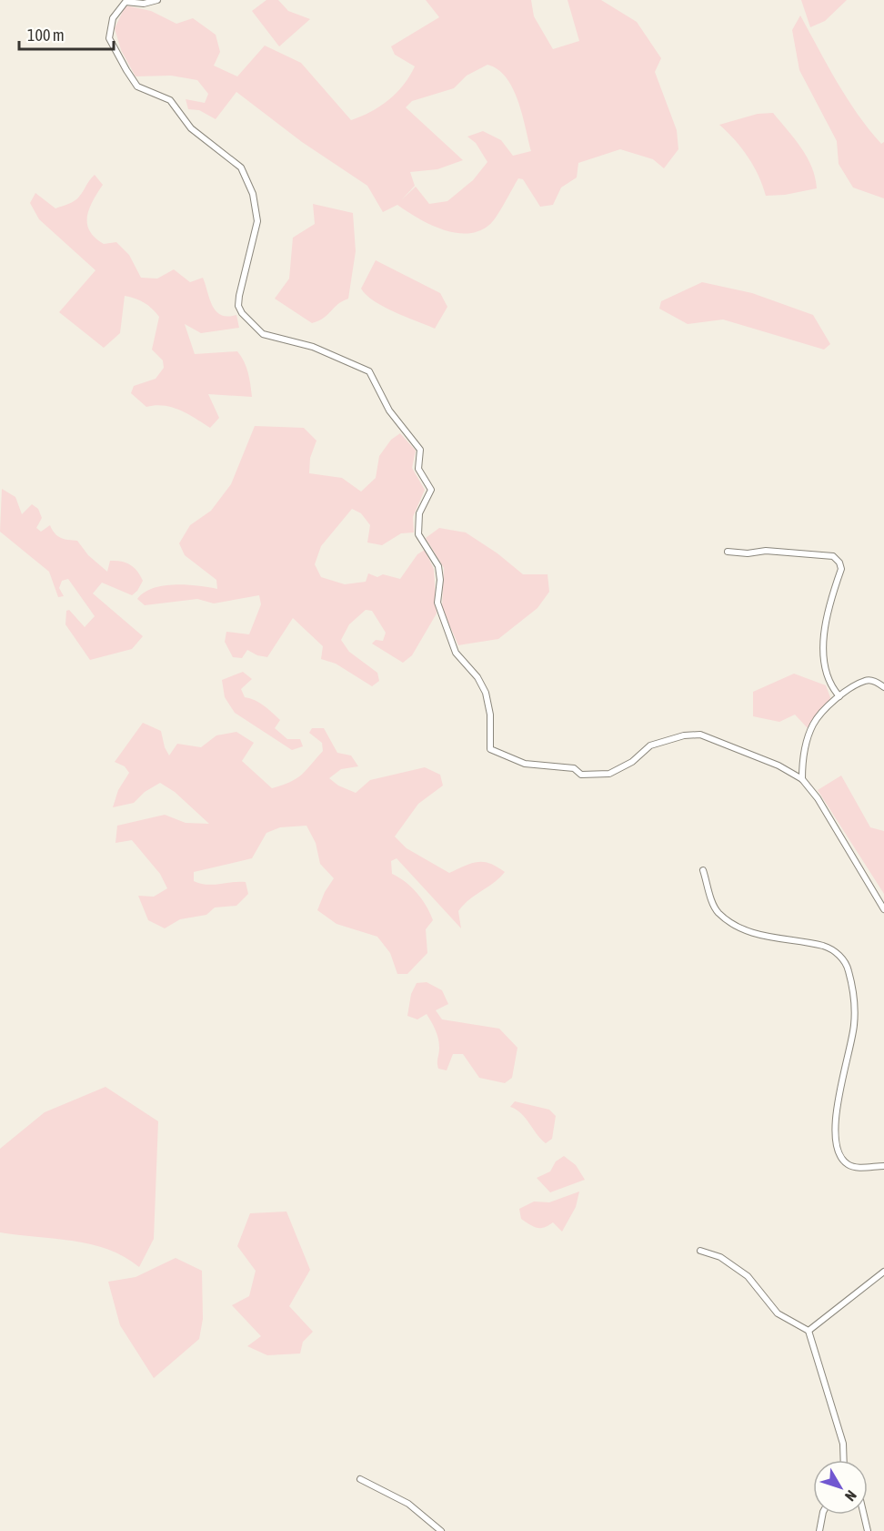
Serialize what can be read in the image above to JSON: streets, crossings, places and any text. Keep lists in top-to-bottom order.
{
  "scale_bar": "100 m",
  "north": "bottom right"
}
